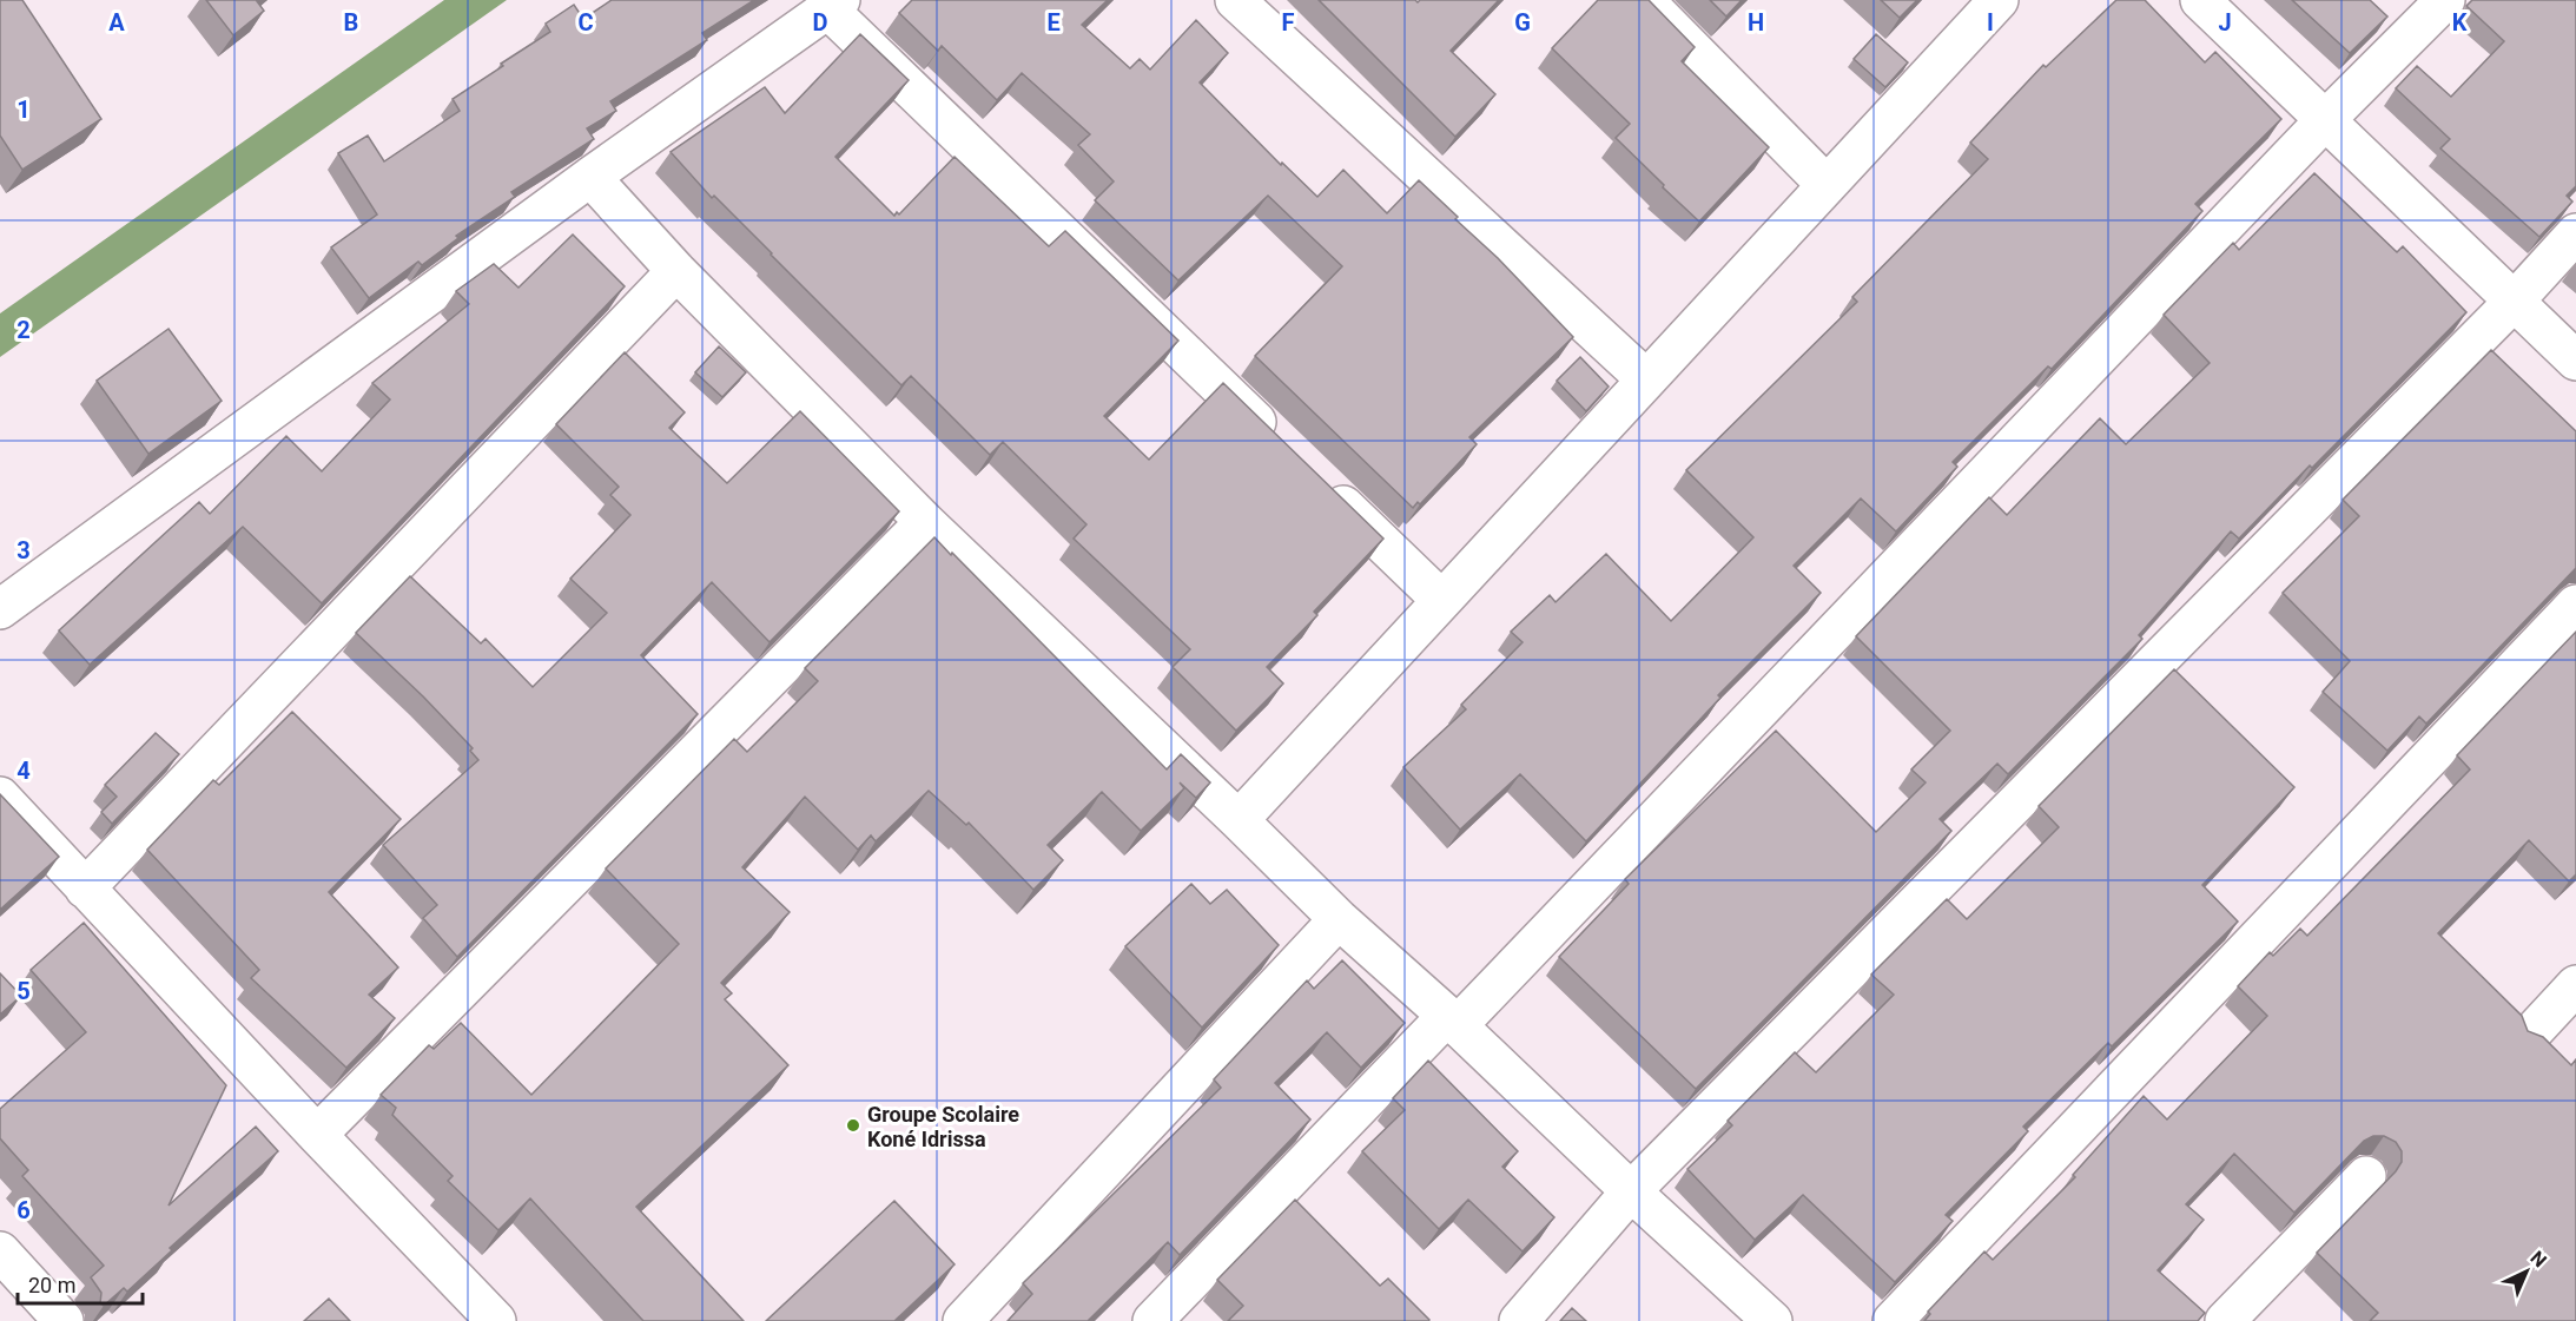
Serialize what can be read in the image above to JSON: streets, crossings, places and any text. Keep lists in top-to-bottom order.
{
  "places": ["Groupe Scolaire Koné Idrissa"],
  "scale_bar": "20 m",
  "north": "top right",
  "grid": {
    "columns": [
      "A",
      "B",
      "C",
      "D",
      "E",
      "F",
      "G",
      "H",
      "I",
      "J",
      "K"
    ],
    "rows": [
      "1",
      "2",
      "3",
      "4",
      "5",
      "6"
    ]
  }
}
